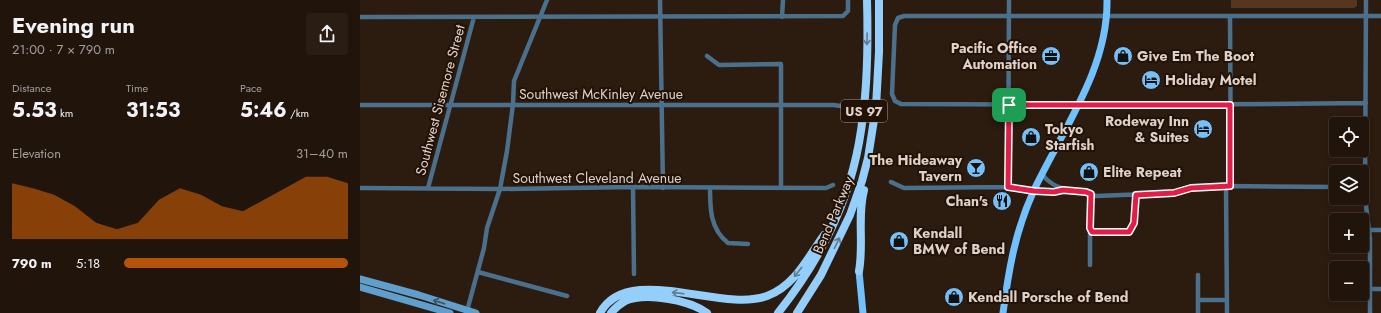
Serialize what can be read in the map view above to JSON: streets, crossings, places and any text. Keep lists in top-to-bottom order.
{
  "streets": {
    "highway": ["US 97", "Bend Parkway"],
    "street": ["Southwest McKinley Avenue", "Southwest Sisemore Street", "Southwest Cleveland Avenue"]
  },
  "crossings": [
    ["Southwest McKinley Avenue", "Southwest Sisemore Street"],
    ["Southwest Sisemore Street", "Southwest Cleveland Avenue"]
  ],
  "places": {
    "office": ["Pacific Office Automation"],
    "shop": [
      "Give Em The Boot",
      "Tokyo Starfish",
      "Elite Repeat",
      "Kendall BMW of Bend",
      "Kendall Porsche of Bend"
    ],
    "hotel": ["Holiday Motel", "Rodeway Inn & Suites"],
    "bar": ["The Hideaway Tavern"],
    "restaurant": ["Chan's"]
  },
  "page": {
    "heading": ["Evening run", "21:00 · 7 × 790 m"],
    "stats": [
      ["Distance", "5.53 km"],
      ["Time", "31:53"],
      ["Pace", "5:46 /km"]
    ],
    "map_buttons": ["+", "−"],
    "chart": ["Elevation", "31–40 m"],
    "list": [
      {
        "name": "790 m",
        "note": "5:18"
      }
    ]
  }
}
